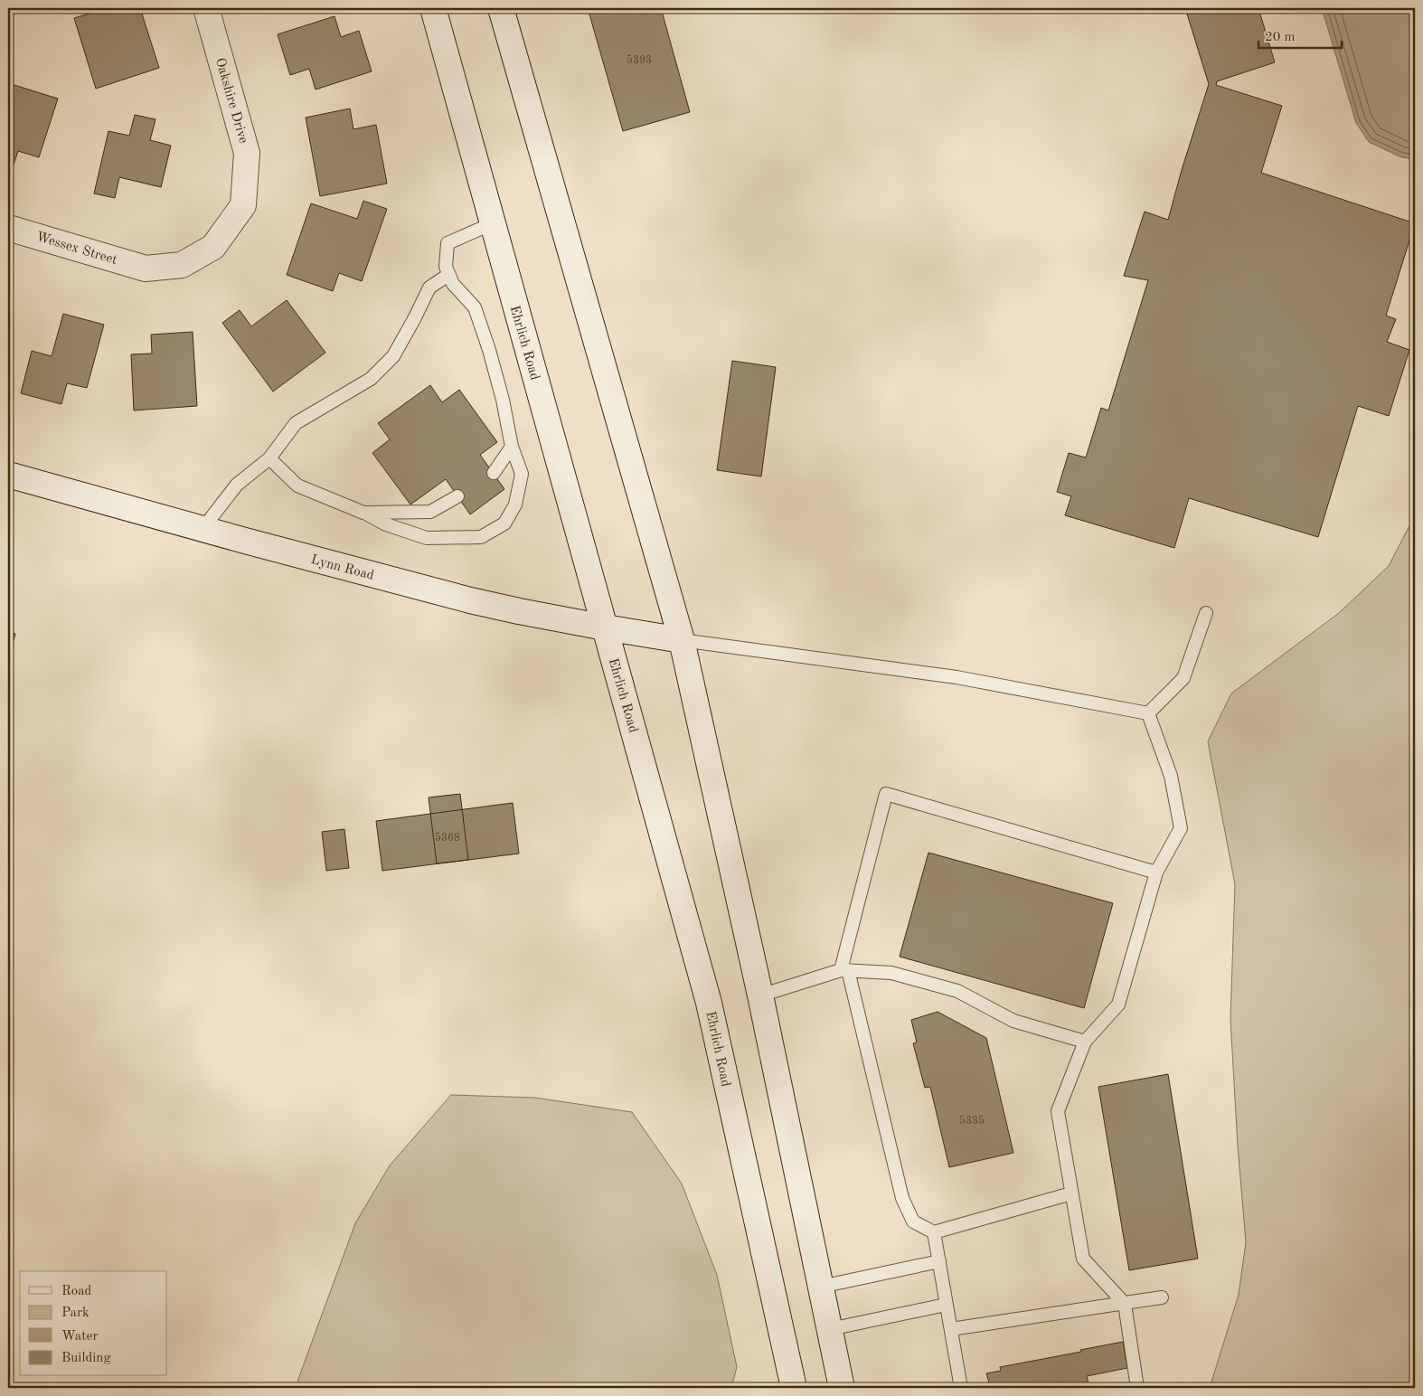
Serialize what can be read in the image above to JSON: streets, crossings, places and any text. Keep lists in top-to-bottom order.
{
  "streets": {
    "main road": [
      "Oakshire Drive",
      "Wessex Street",
      "Ehrlich Road",
      "Lynn Road"
    ]
  },
  "crossings": [
    ["Oakshire Drive", "Wessex Street"],
    ["Ehrlich Road", "Lynn Road"]
  ],
  "house_numbers": ["5393", "5368", "5335"],
  "legend": [
    "Road",
    "Park",
    "Water",
    "Building"
  ],
  "scale_bar": "20 m"
}
